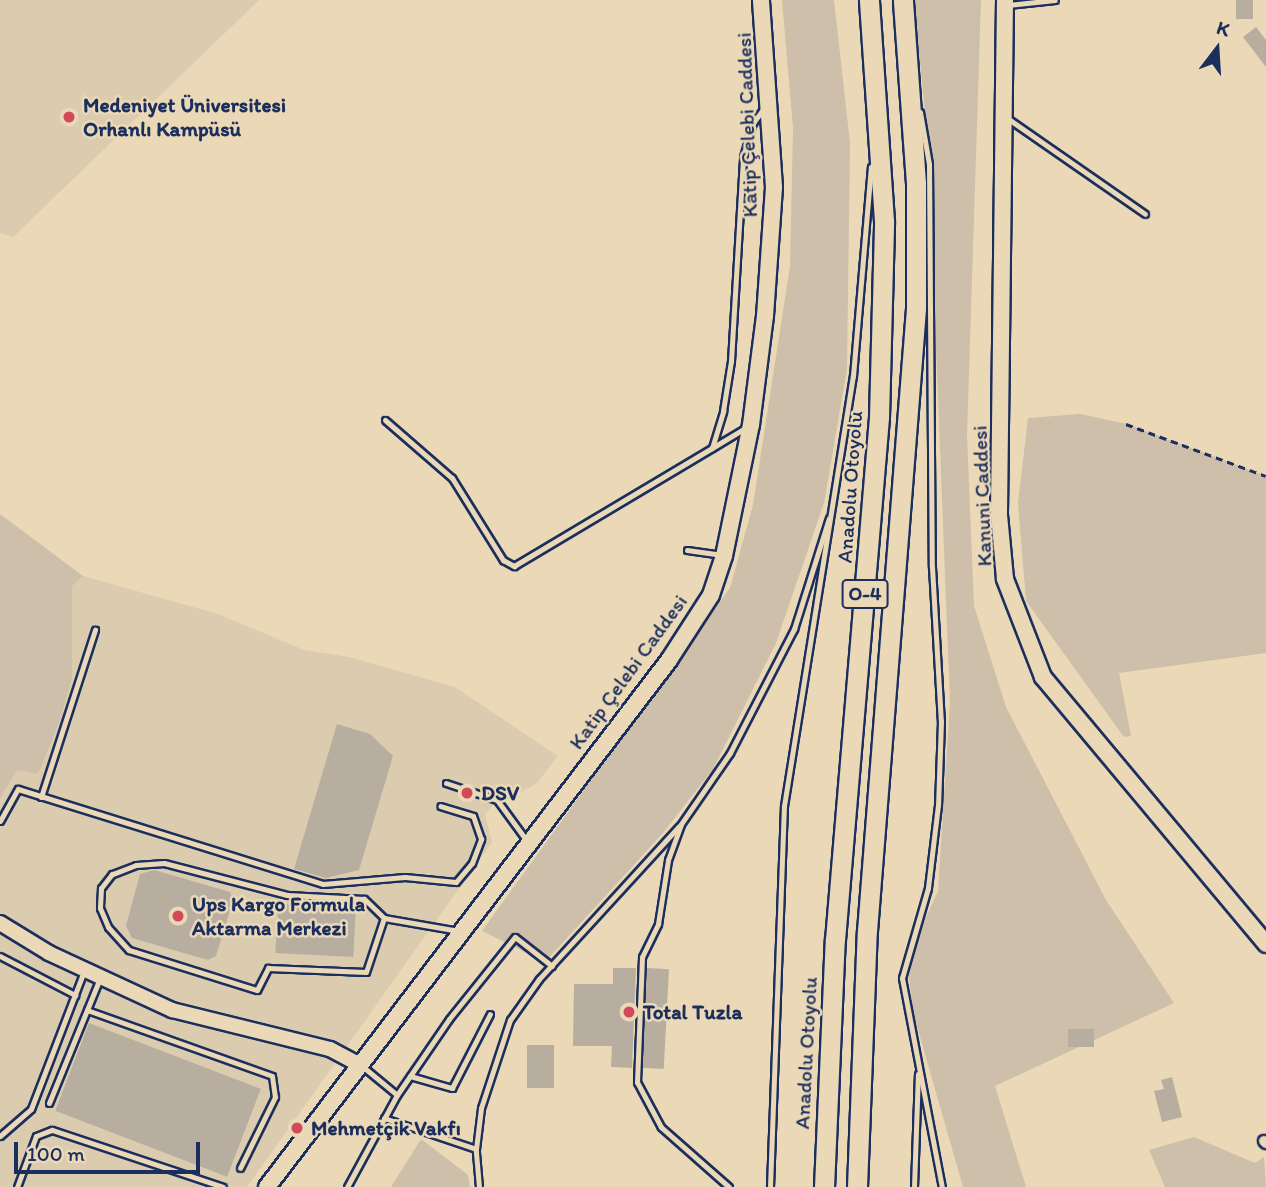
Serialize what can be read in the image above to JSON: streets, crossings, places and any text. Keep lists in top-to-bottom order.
{
  "streets": {
    "highway": ["Anadolu Otoyolu", "O-4"],
    "main road": ["Katip Çelebi Caddesi", "Kanuni Caddesi"]
  },
  "places": [
    "Medeniyet Üniversitesi Orhanlı Kampüsü",
    "DSV",
    "Ups Kargo Formula Aktarma Merkezi",
    "Total Tuzla",
    "Mehmetçik Vakfı"
  ],
  "scale_bar": "100 m",
  "north": "top"
}
